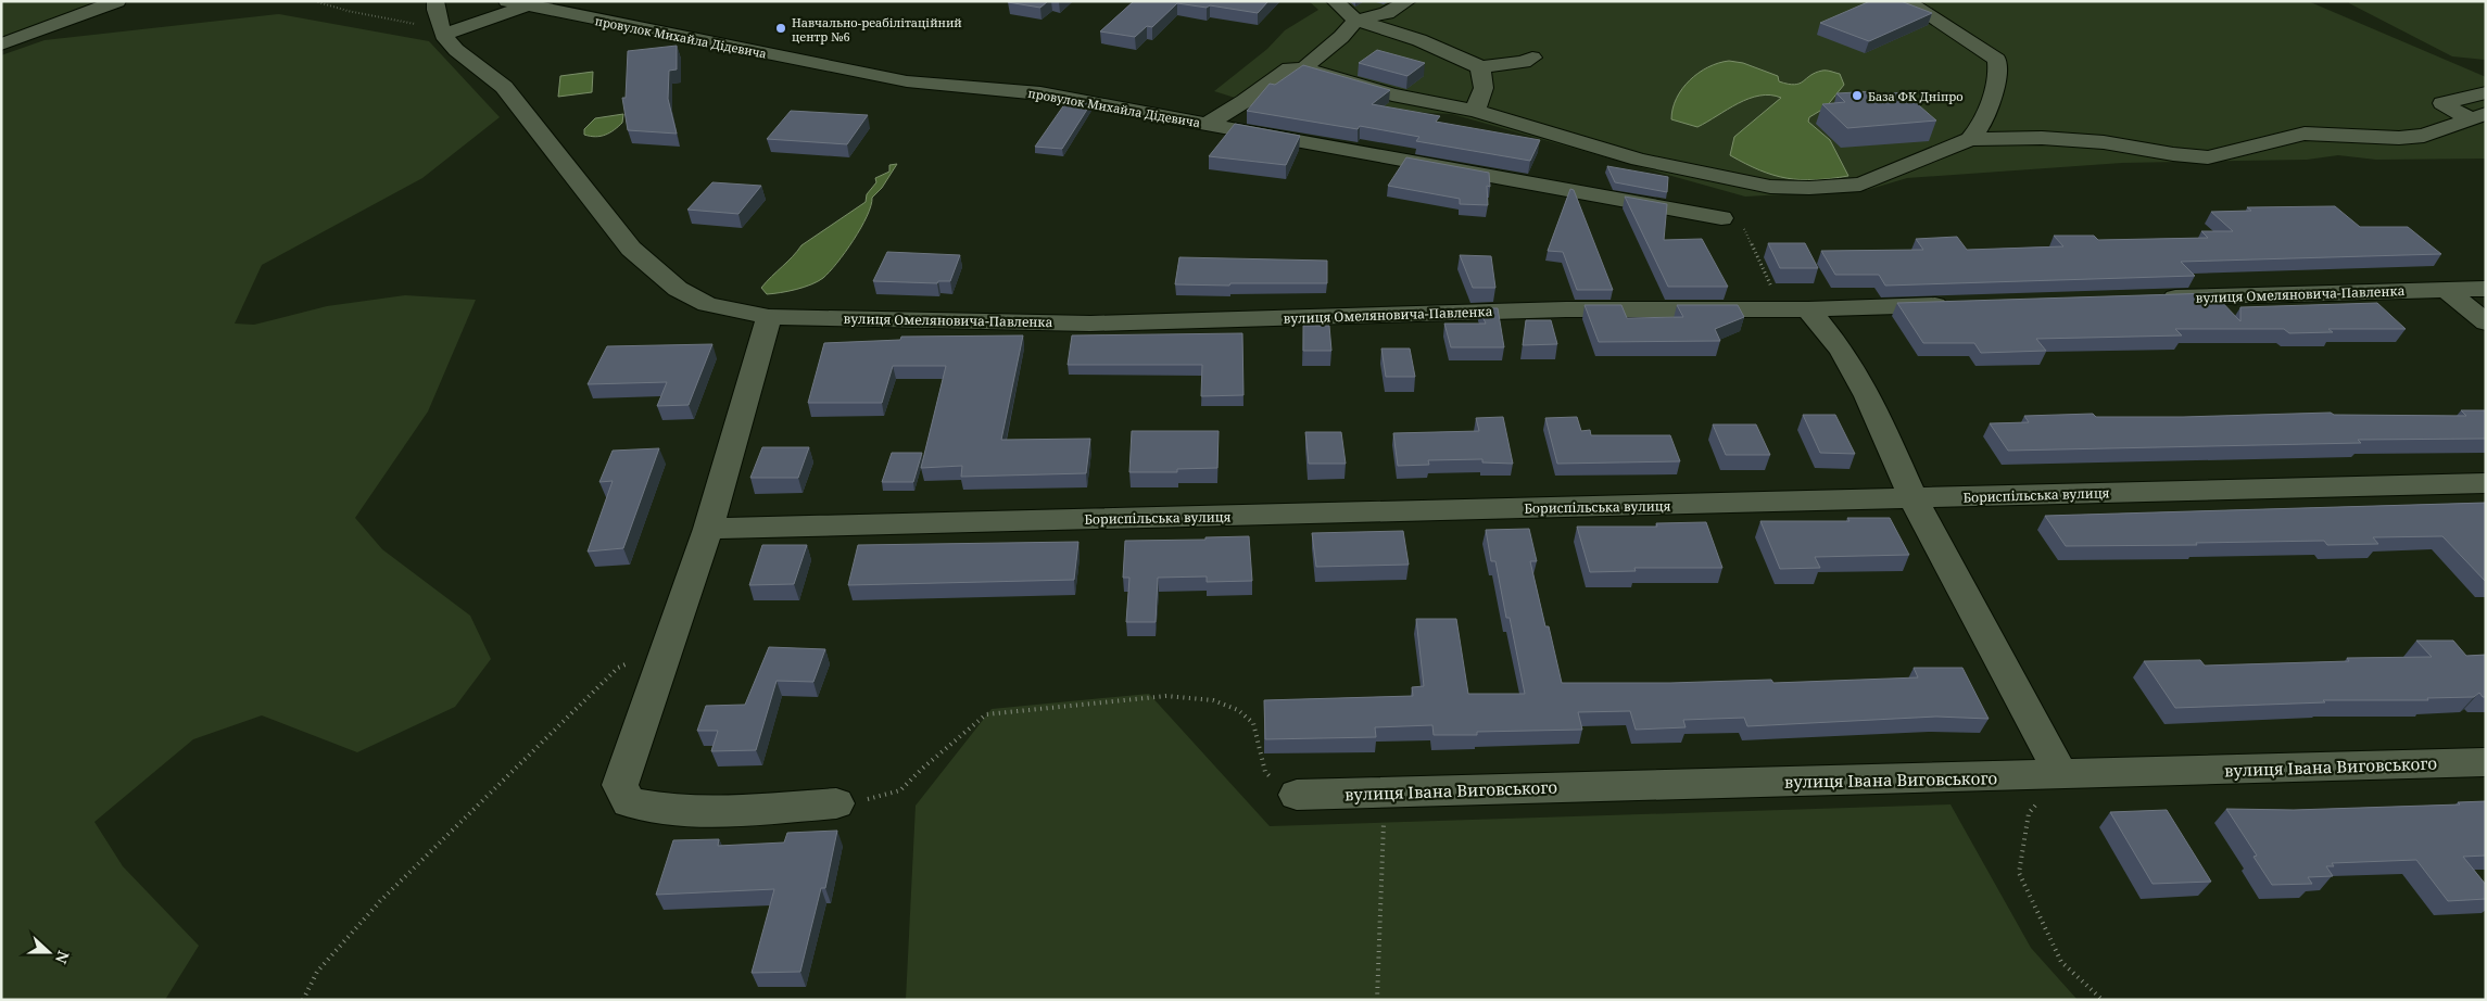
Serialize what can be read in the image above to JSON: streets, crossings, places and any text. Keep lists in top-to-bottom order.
{
  "streets": {
    "street": [
      "провулок Михайла Дідевича",
      "вулиця Омеляновича-Павленка",
      "Бориспільська вулиця",
      "вулиця Івана Виговського"
    ]
  },
  "places": ["Навчально-реабілітаційний центр №6", "База ФК Дніпро"],
  "north": "right"
}
